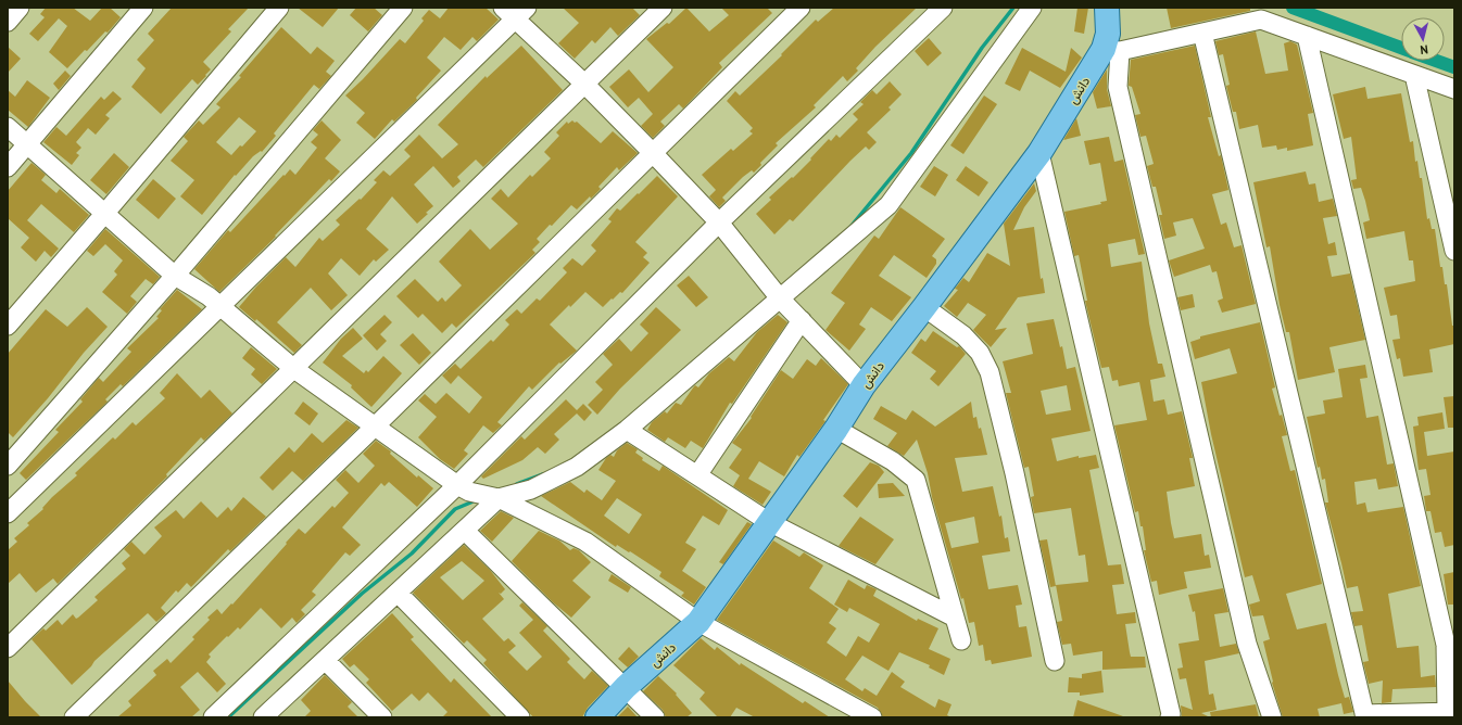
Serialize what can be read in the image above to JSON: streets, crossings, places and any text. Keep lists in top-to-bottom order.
{
  "streets": {
    "main road": ["دانش"]
  },
  "north": "bottom"
}
